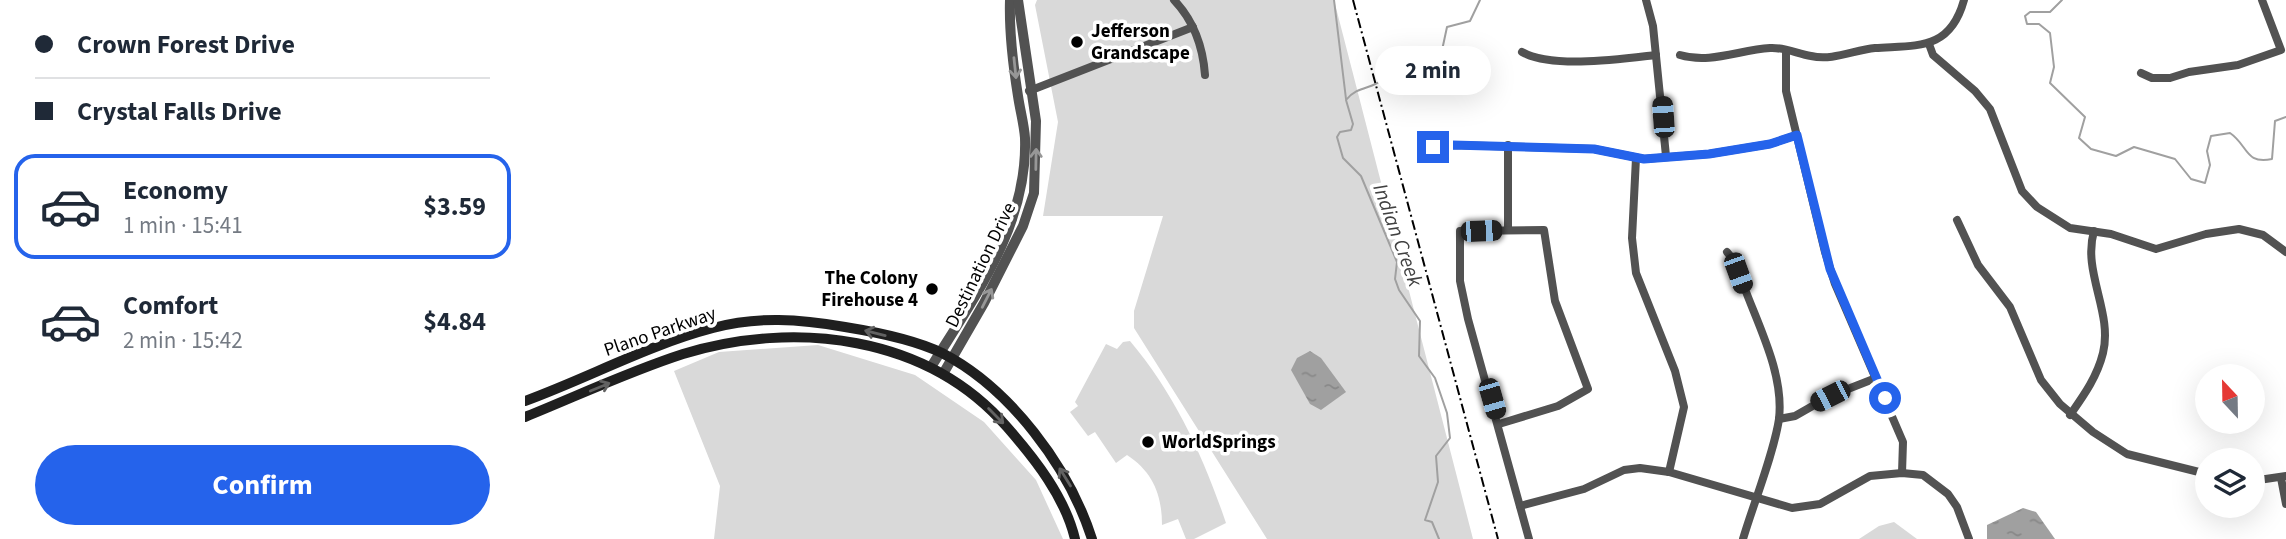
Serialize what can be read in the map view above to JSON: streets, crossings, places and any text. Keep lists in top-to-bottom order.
{
  "streets": {
    "main road": ["Plano Parkway"],
    "street": ["Destination Drive"]
  },
  "crossings": [
    ["Destination Drive", "Plano Parkway"]
  ],
  "water": ["Indian Creek"],
  "places": ["Jefferson Grandscape", "The Colony Firehouse 4", "WorldSprings"],
  "north": "top",
  "page": {
    "banner": ["Crown Forest Drive", "Crystal Falls Drive"],
    "bubble": "2 min",
    "list": [
      {
        "name": "Economy",
        "note": "1 min · 15:41",
        "value": "$3.59"
      },
      {
        "name": "Comfort",
        "note": "2 min · 15:42",
        "value": "$4.84"
      }
    ],
    "buttons": "Confirm"
  }
}
